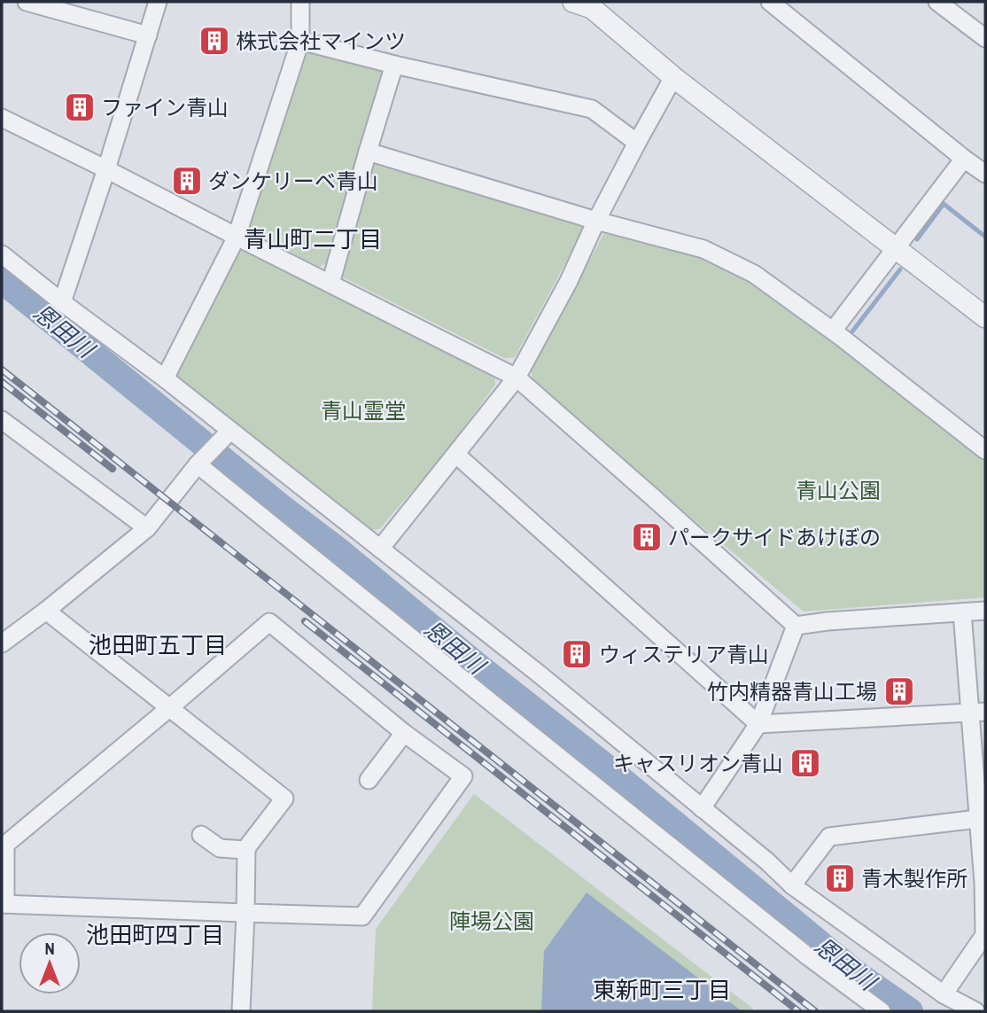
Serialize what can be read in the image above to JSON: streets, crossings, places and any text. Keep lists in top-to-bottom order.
{
  "districts": [
    "青山町二丁目",
    "池田町五丁目",
    "池田町四丁目",
    "東新町三丁目"
  ],
  "water": ["恩田川"],
  "parks": ["青山霊堂", "青山公園", "陣場公園"],
  "places": {
    "building": [
      "株式会社マインツ",
      "ファイン青山",
      "ダンケリーベ青山",
      "パークサイドあけぼの",
      "ウィステリア青山",
      "竹内精器青山工場",
      "キャスリオン青山",
      "青木製作所"
    ]
  },
  "north": "top"
}
